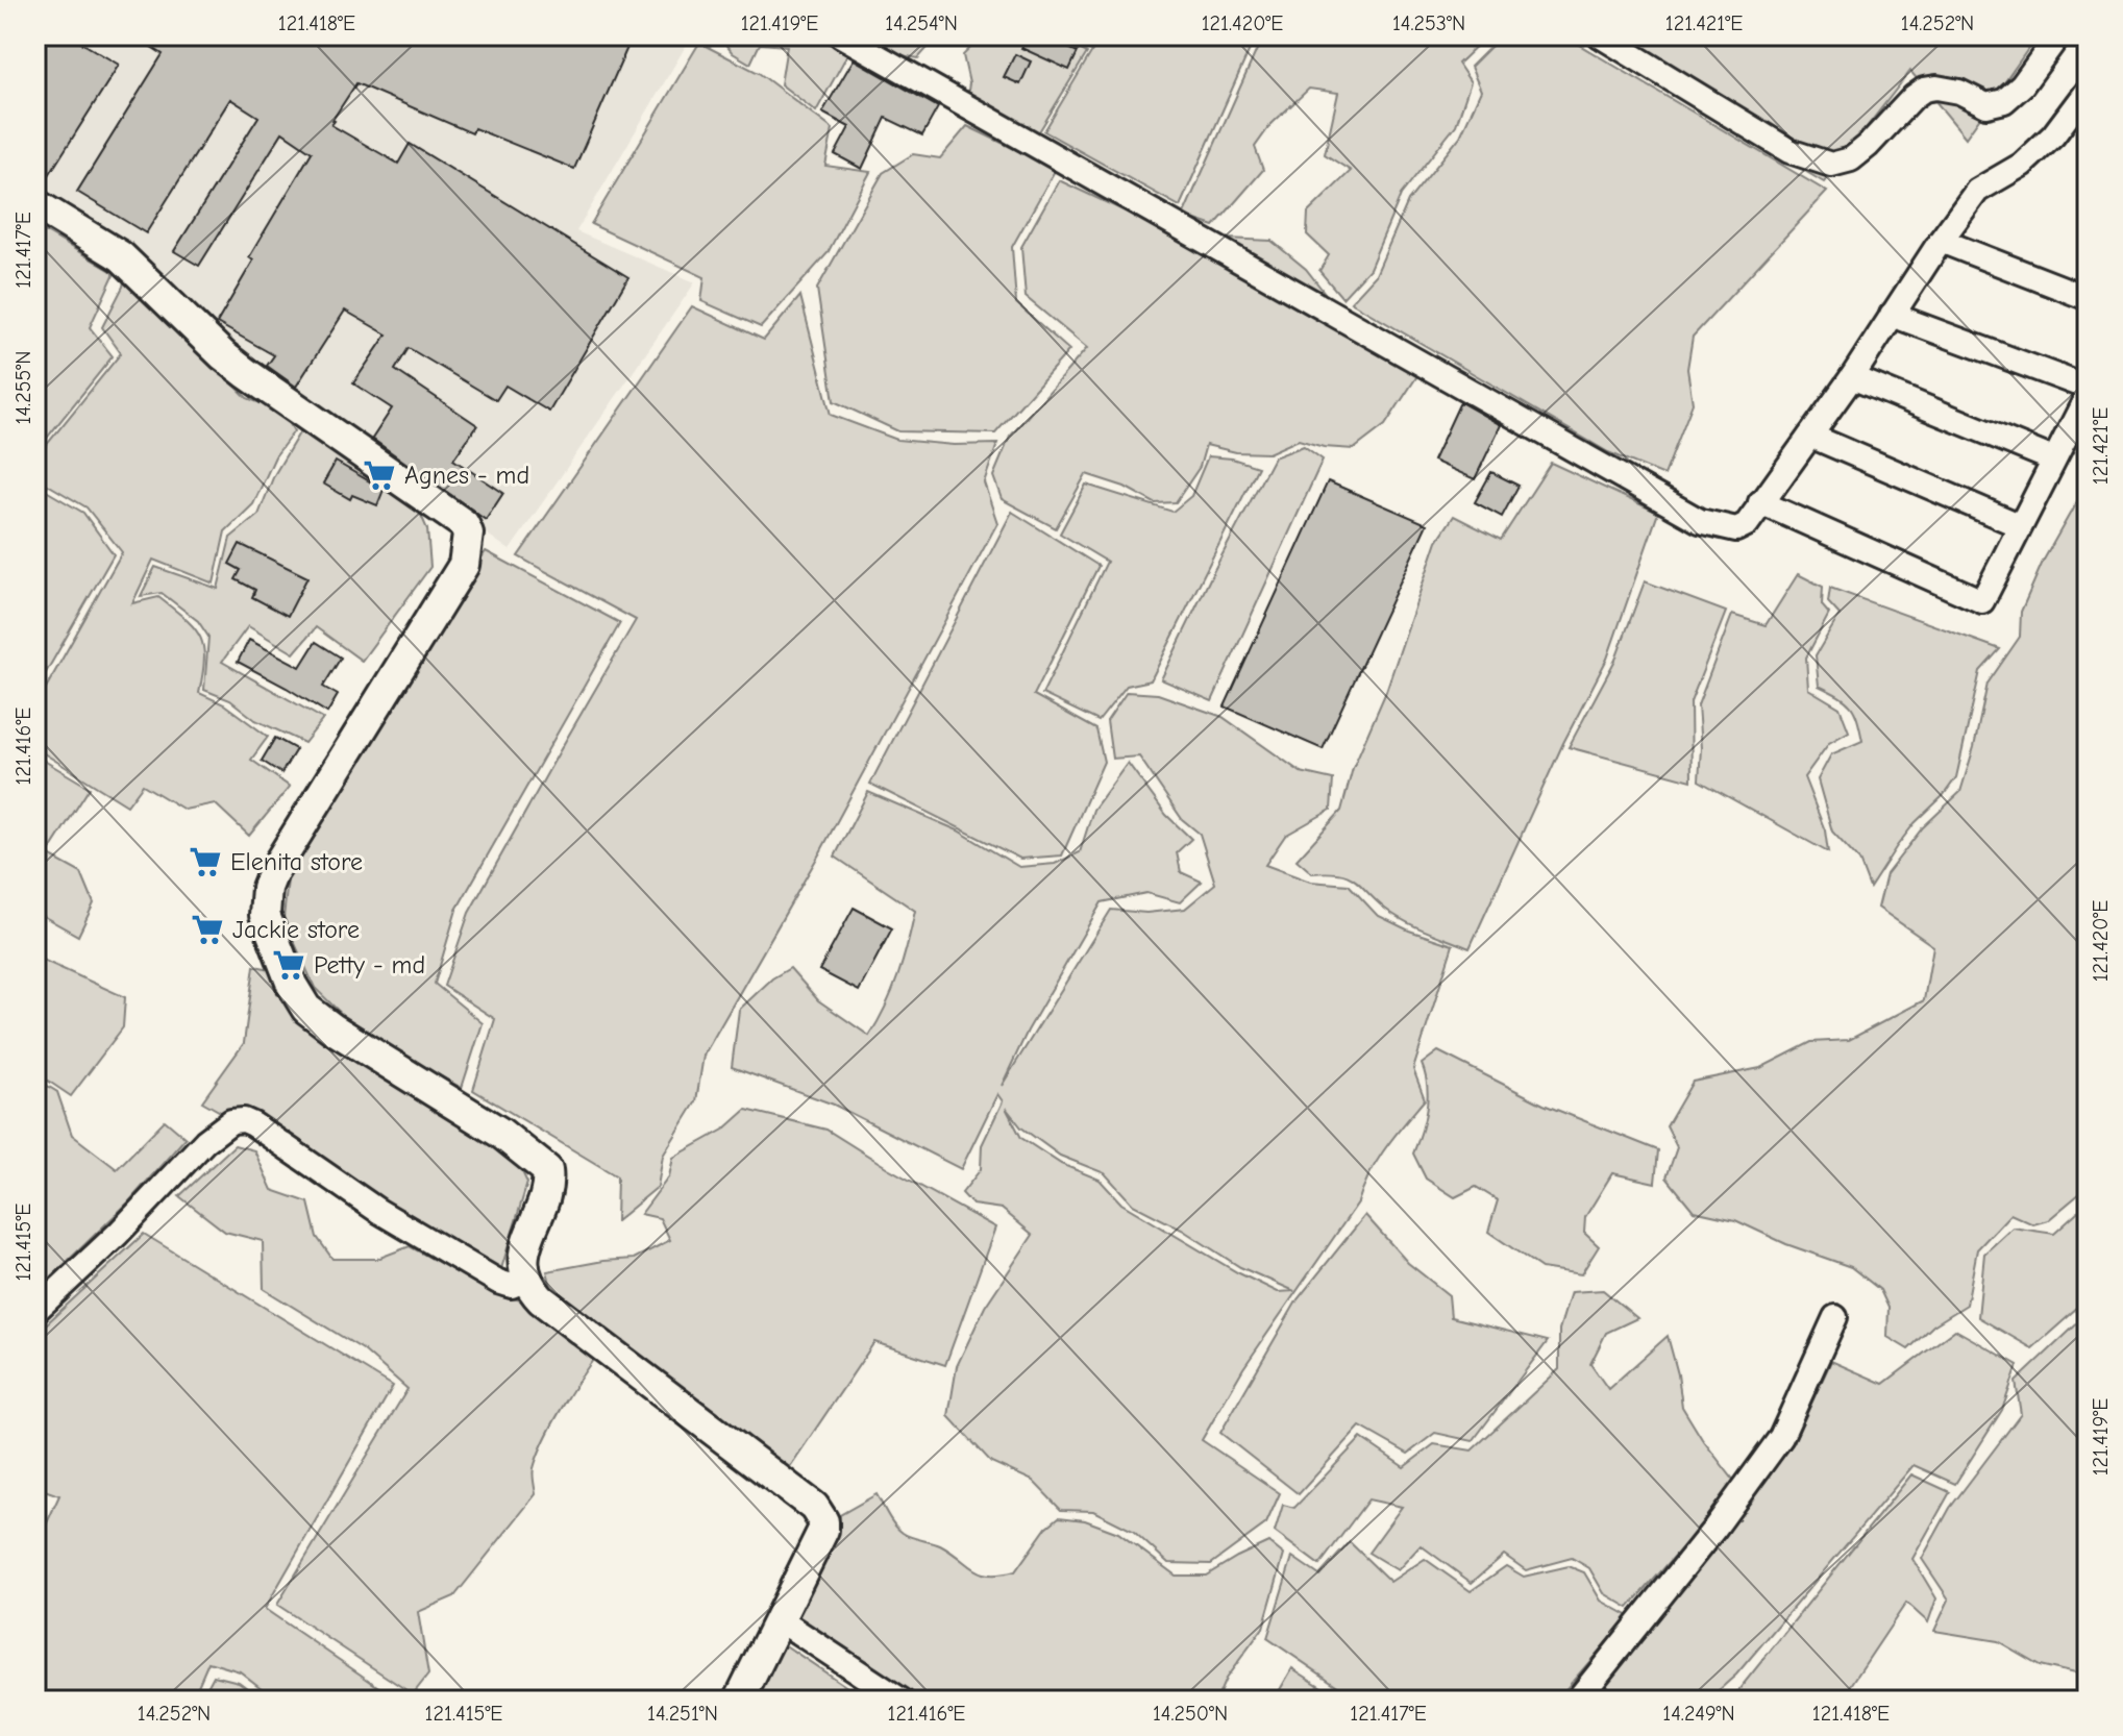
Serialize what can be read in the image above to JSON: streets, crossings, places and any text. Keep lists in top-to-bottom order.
{
  "places": {
    "supermarket": [
      "Agnes - md",
      "Elenita store",
      "Jackie store",
      "Petty - md"
    ]
  },
  "coordinates": [
    "121.418°E",
    "121.419°E",
    "14.254°N",
    "121.420°E",
    "14.253°N",
    "121.421°E",
    "14.252°N",
    "121.417°E",
    "14.255°N",
    "121.416°E",
    "121.415°E",
    "14.251°N",
    "14.250°N",
    "14.249°N"
  ]
}
